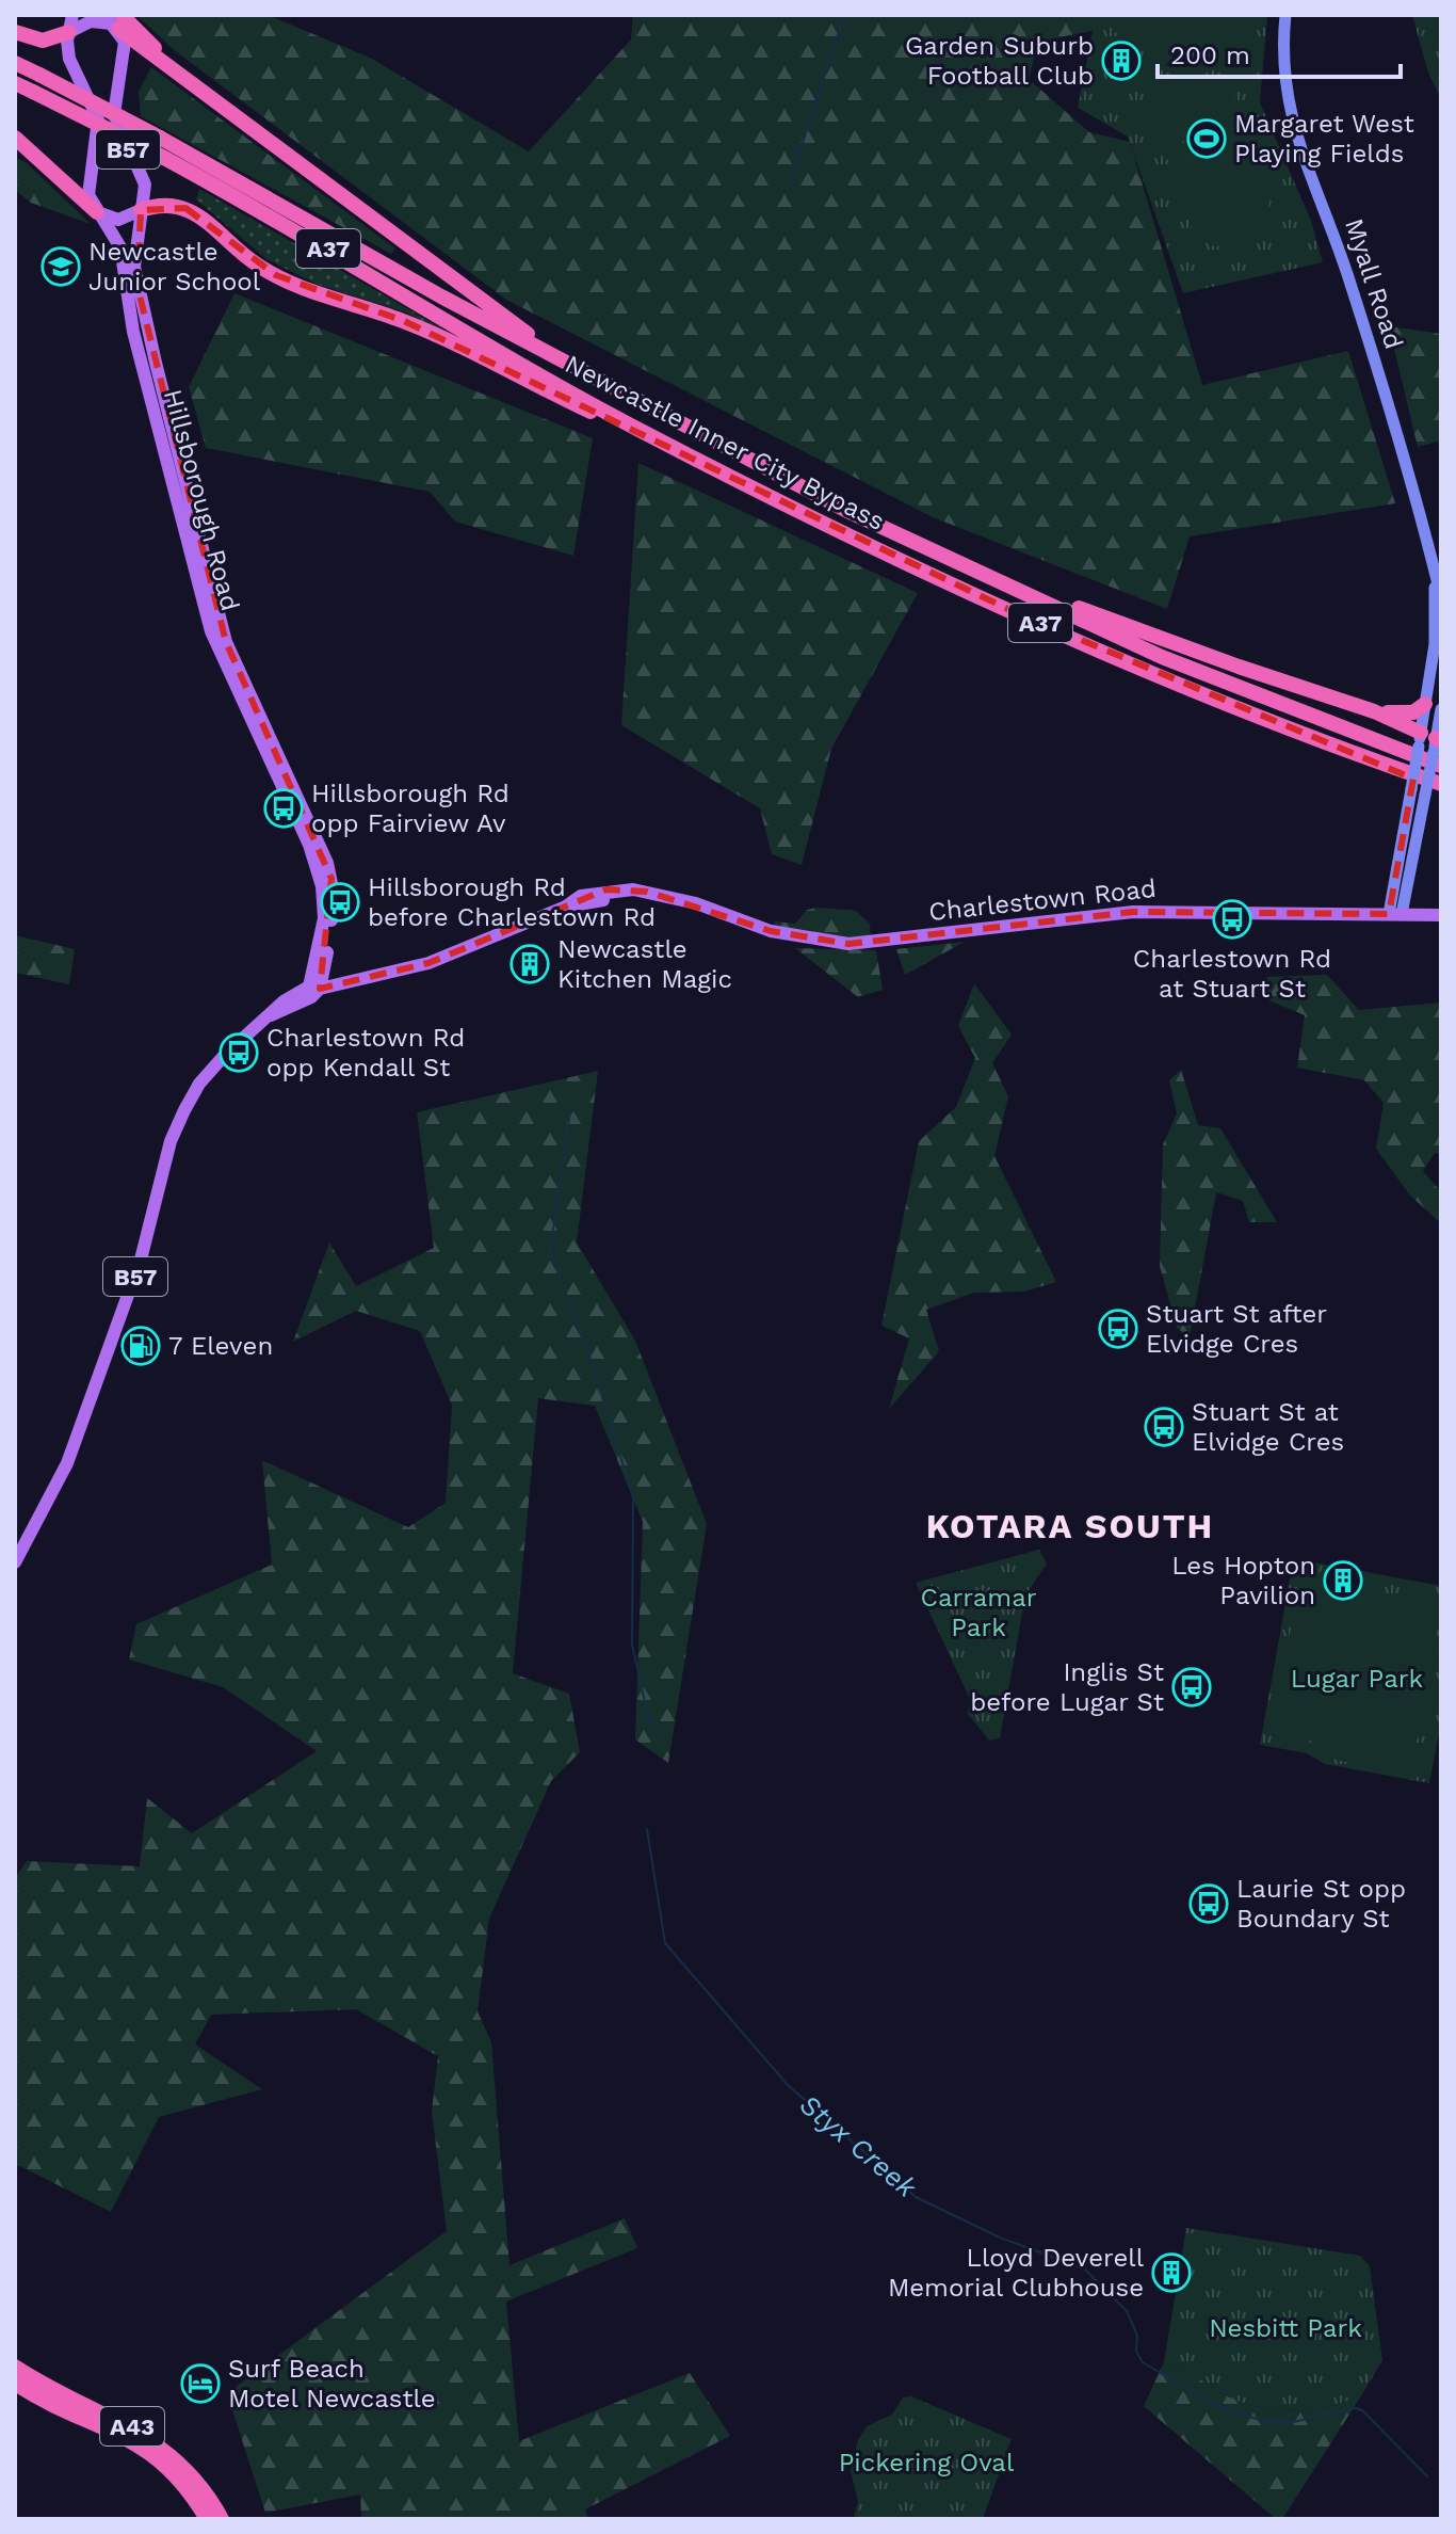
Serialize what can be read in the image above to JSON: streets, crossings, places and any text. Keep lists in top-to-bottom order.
{
  "streets": {
    "highway": ["A37", "Newcastle Inner City Bypass", "A43"],
    "main road": [
      "B57",
      "Myall Road",
      "Hillsborough Road",
      "Charlestown Road"
    ]
  },
  "crossings": [
    ["Myall Road", "Newcastle Inner City Bypass"],
    ["Myall Road", "Charlestown Road"],
    ["Hillsborough Road", "Charlestown Road"]
  ],
  "districts": ["KOTARA SOUTH"],
  "water": ["Styx Creek"],
  "parks": [
    "Carramar Park",
    "Lugar Park",
    "Nesbitt Park",
    "Pickering Oval"
  ],
  "places": {
    "building": [
      "Garden Suburb Football Club",
      "Newcastle Kitchen Magic",
      "Les Hopton Pavilion",
      "Lloyd Deverell Memorial Clubhouse"
    ],
    "sports": ["Margaret West Playing Fields"],
    "school or university": ["Newcastle Junior School"],
    "bus stop": [
      "Hillsborough Rd opp Fairview Av",
      "Hillsborough Rd before Charlestown Rd",
      "Charlestown Rd at Stuart St",
      "Charlestown Rd opp Kendall St",
      "Stuart St after Elvidge Cres",
      "Stuart St at Elvidge Cres",
      "Inglis St before Lugar St",
      "Laurie St opp Boundary St"
    ],
    "fuel station": ["7 Eleven"],
    "hotel": ["Surf Beach Motel Newcastle"]
  },
  "scale_bar": "200 m"
}
